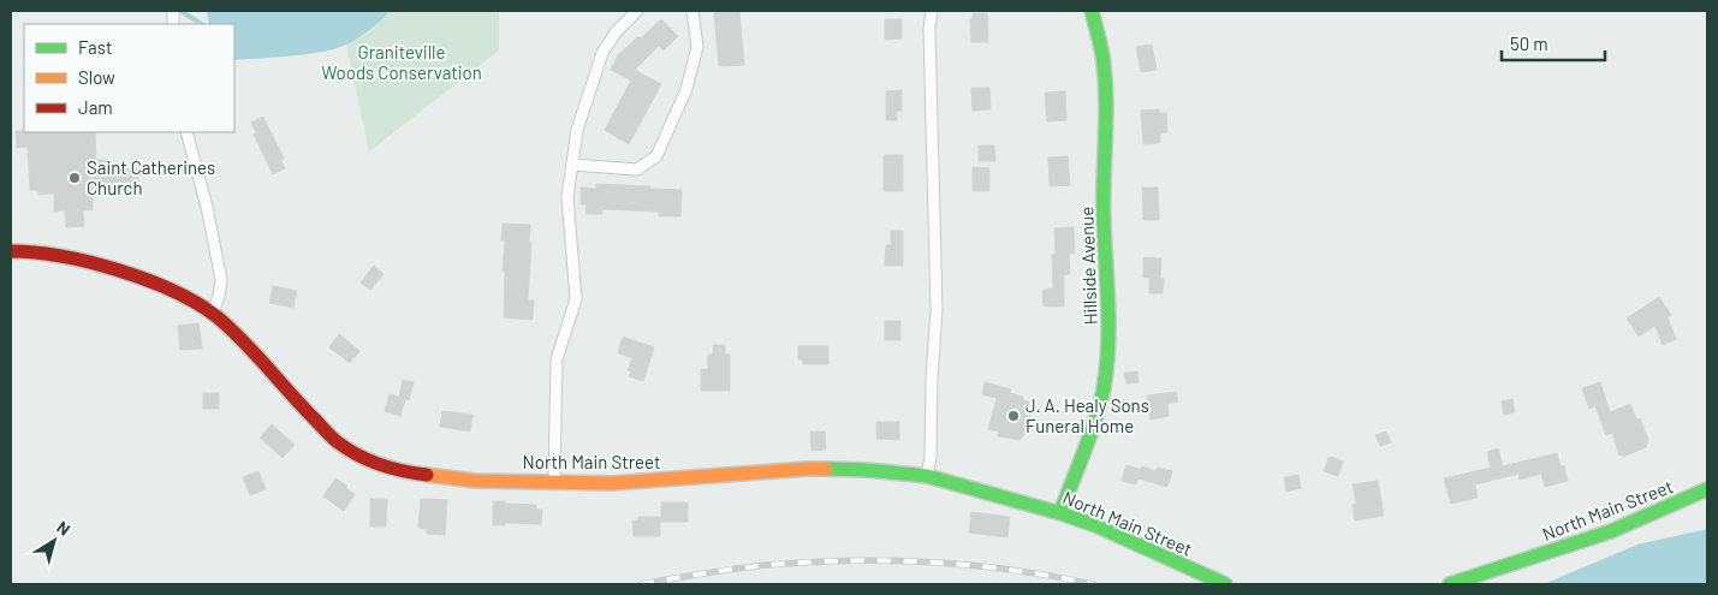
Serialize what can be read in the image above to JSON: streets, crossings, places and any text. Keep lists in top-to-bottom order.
{
  "streets": {
    "main road": ["Hillside Avenue", "North Main Street"]
  },
  "crossings": [
    ["Hillside Avenue", "North Main Street"]
  ],
  "parks": ["Graniteville Woods Conservation"],
  "places": ["Saint Catherines Church", "J. A. Healy Sons Funeral Home"],
  "legend": ["Fast", "Slow", "Jam"],
  "scale_bar": "50 m",
  "north": "top right"
}
